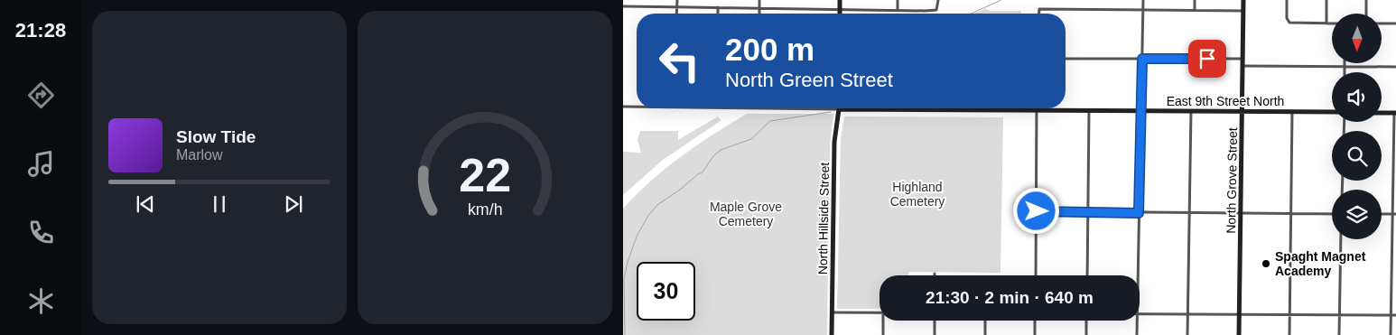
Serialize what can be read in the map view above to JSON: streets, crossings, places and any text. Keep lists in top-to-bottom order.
{
  "streets": {
    "street": ["East 9th Street North", "North Grove Street", "North Hillside Street"]
  },
  "crossings": [
    ["East 9th Street North", "North Grove Street"],
    ["East 9th Street North", "North Hillside Street"]
  ],
  "parks": ["Highland Cemetery", "Maple Grove Cemetery"],
  "places": ["Spaght Magnet Academy"],
  "north": "bottom",
  "page": {
    "tabs": "21:28",
    "turn": ["200 m", "North Green Street"],
    "song": ["Slow Tide", "Marlow"],
    "limit": "30",
    "trip": "21:30 · 2 min · 640 m",
    "gauge": ["22", "km/h"]
  }
}
